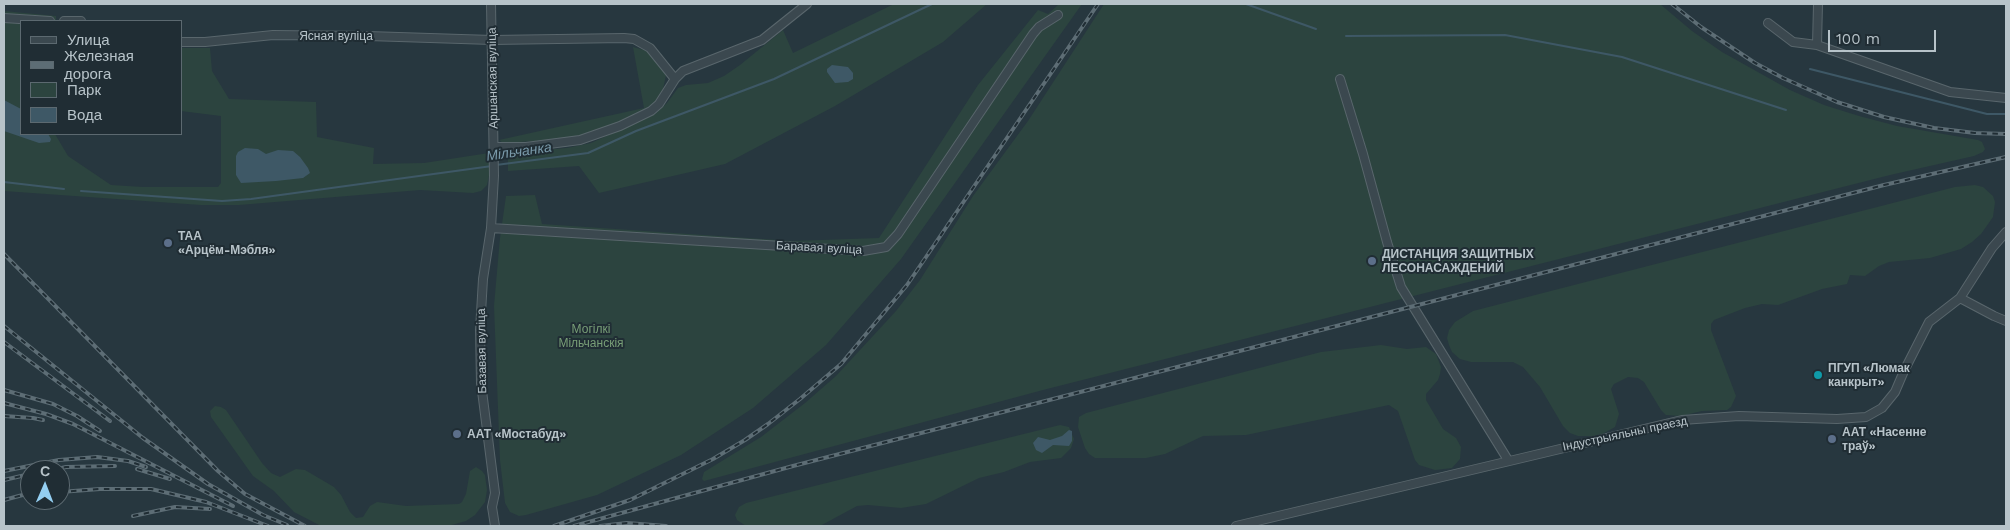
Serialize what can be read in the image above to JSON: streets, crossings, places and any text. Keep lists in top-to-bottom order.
{
  "streets": {
    "street": [
      "Ясная вуліца",
      "Аршанская вуліца",
      "Баравая вуліца",
      "Базавая вуліца",
      "Індустрыяльны праезд"
    ]
  },
  "crossings": [
    ["Ясная вуліца", "Аршанская вуліца"],
    ["Аршанская вуліца", "Базавая вуліца"],
    ["Баравая вуліца", "Базавая вуліца"]
  ],
  "water": ["Мільчанка"],
  "parks": ["Могілкі Мільчанскія"],
  "places": [
    "ТАА «Арцём-Мэбля»",
    "ДИСТАНЦИЯ ЗАЩИТНЫХ ЛЕСОНАСАЖДЕНИЙ",
    "ПГУП «Люмак канкрыт»",
    "ААТ «Мостабуд»",
    "ААТ «Насенне траў»"
  ],
  "legend": [
    "Улица",
    "Железная дорога",
    "Парк",
    "Вода"
  ],
  "scale_bar": "100 m",
  "north": "top"
}
